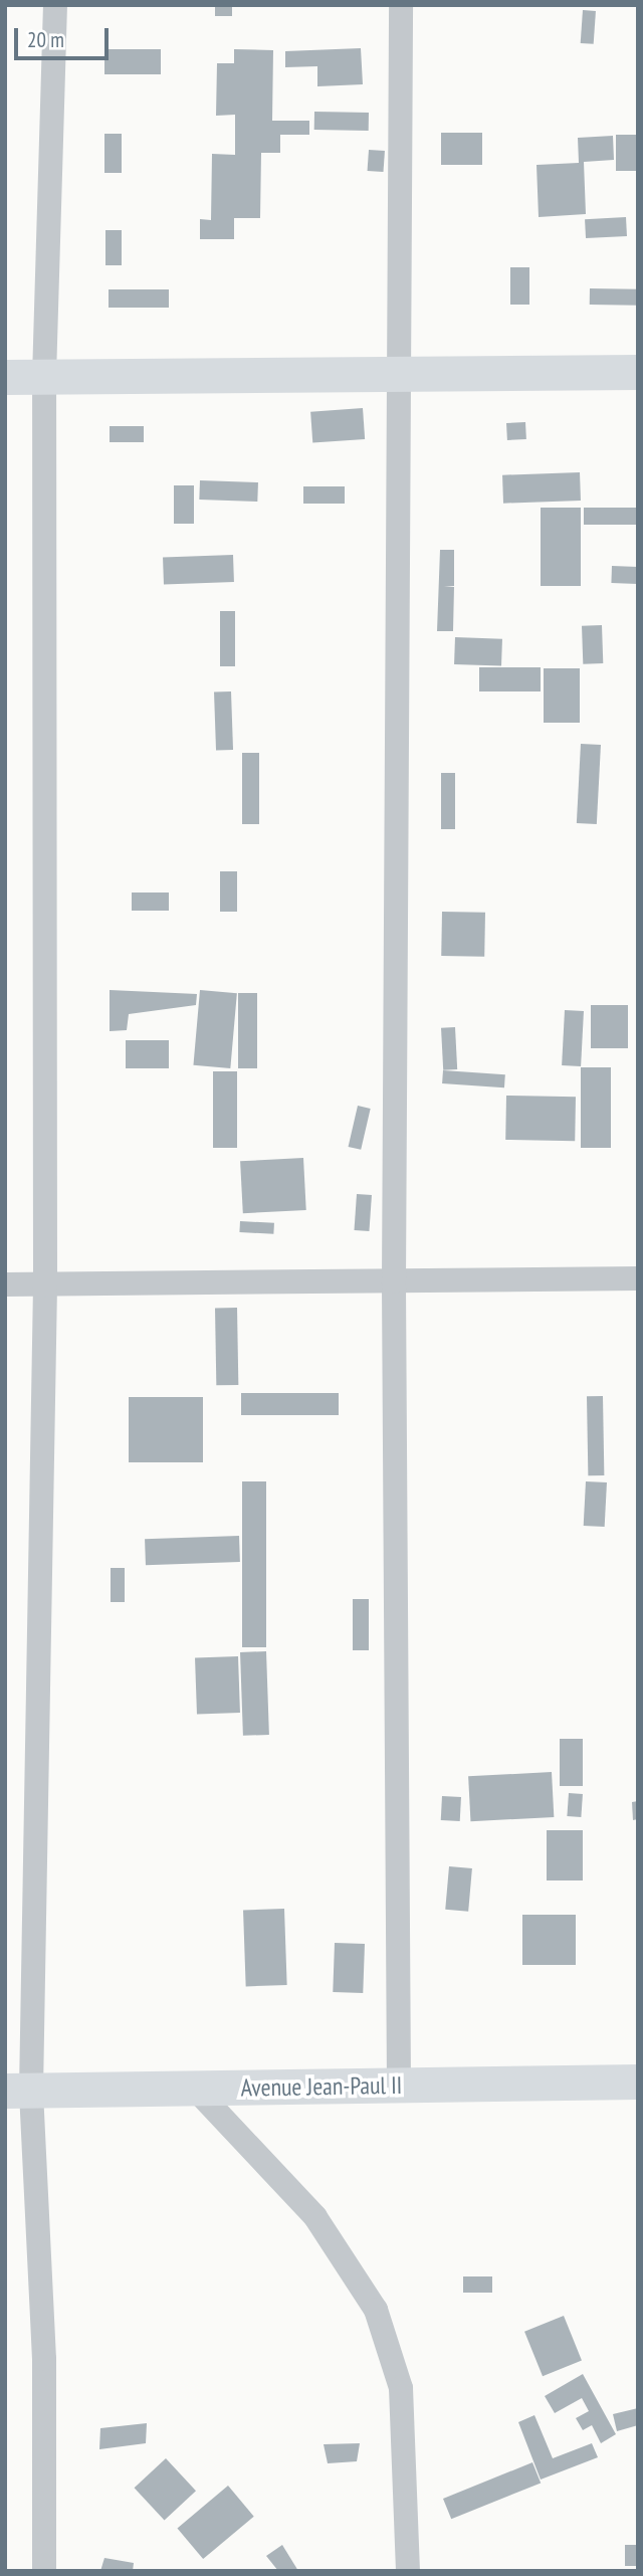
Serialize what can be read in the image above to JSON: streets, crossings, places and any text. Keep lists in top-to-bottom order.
{
  "streets": {
    "street": ["Avenue Jean-Paul II"]
  },
  "scale_bar": "20 m"
}
